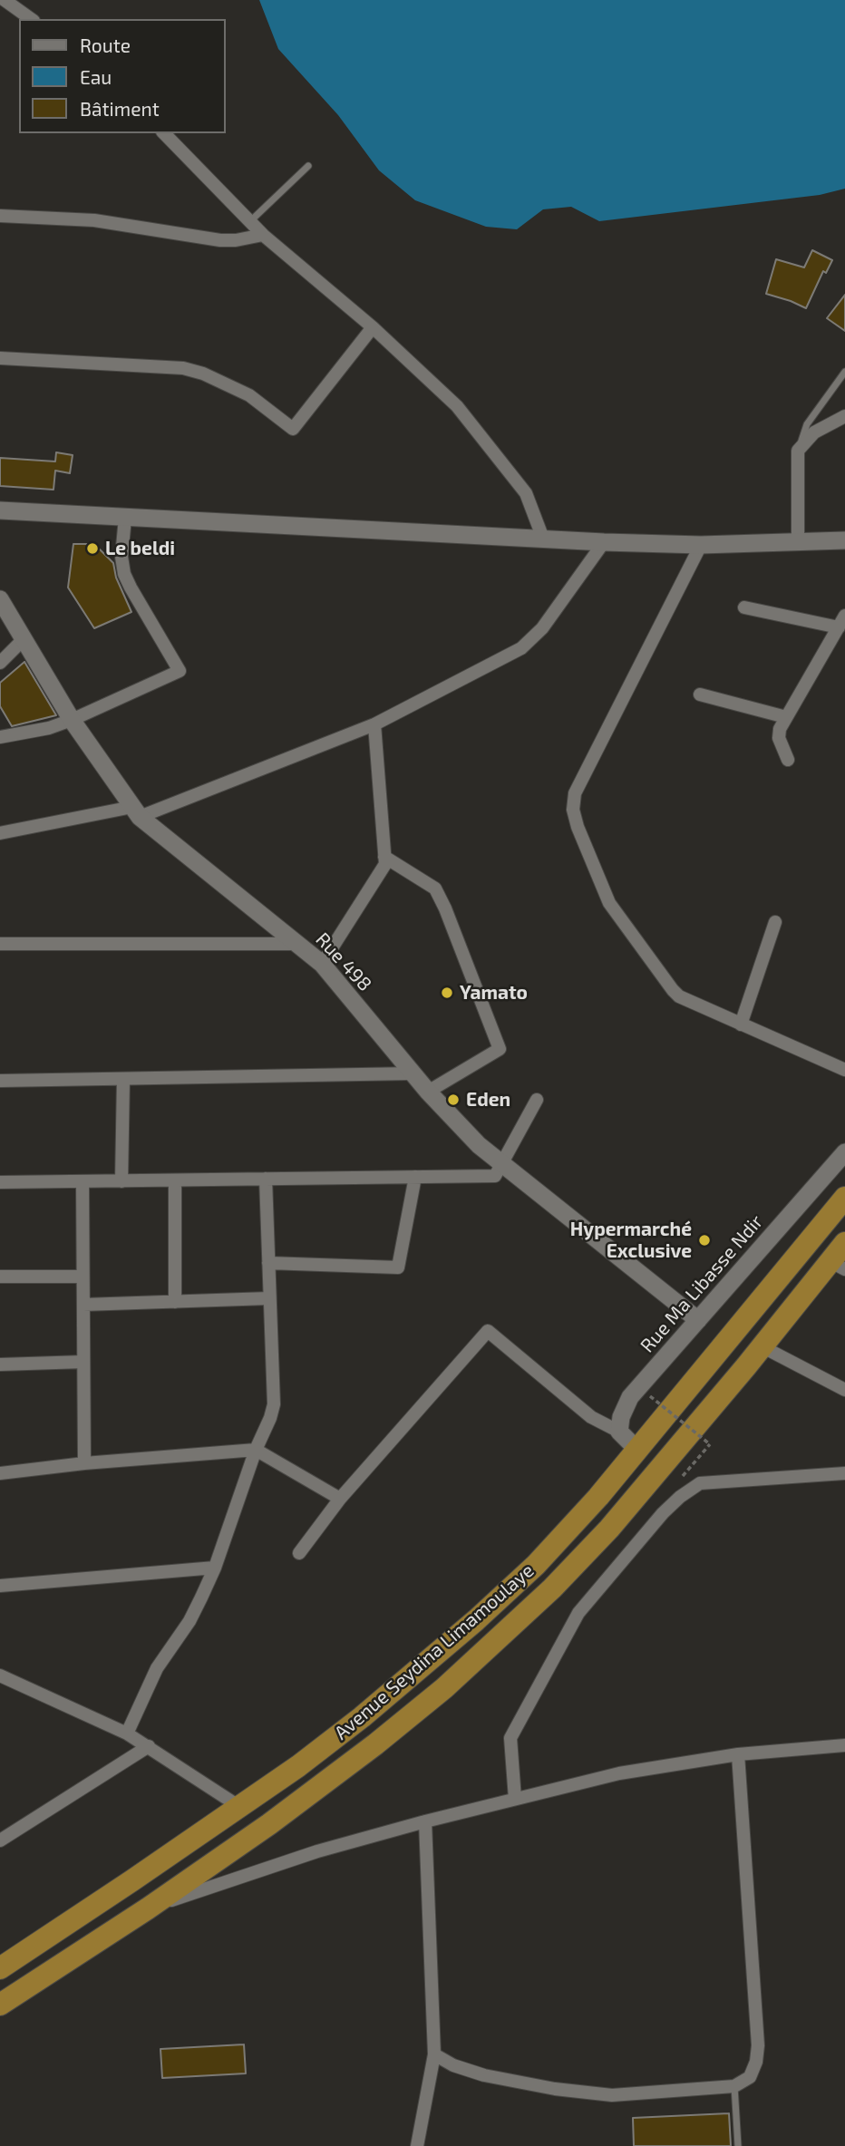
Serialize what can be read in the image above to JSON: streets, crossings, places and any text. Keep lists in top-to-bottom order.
{
  "streets": {
    "highway": ["Avenue Seydina Limamoulaye"],
    "street": ["Rue 498", "Rue Ma Libasse Ndir"]
  },
  "crossings": [
    ["Rue 498", "Rue Ma Libasse Ndir"]
  ],
  "places": [
    "Le beldi",
    "Yamato",
    "Eden",
    "Hypermarché Exclusive"
  ],
  "legend": ["Route", "Eau", "Bâtiment"]
}
